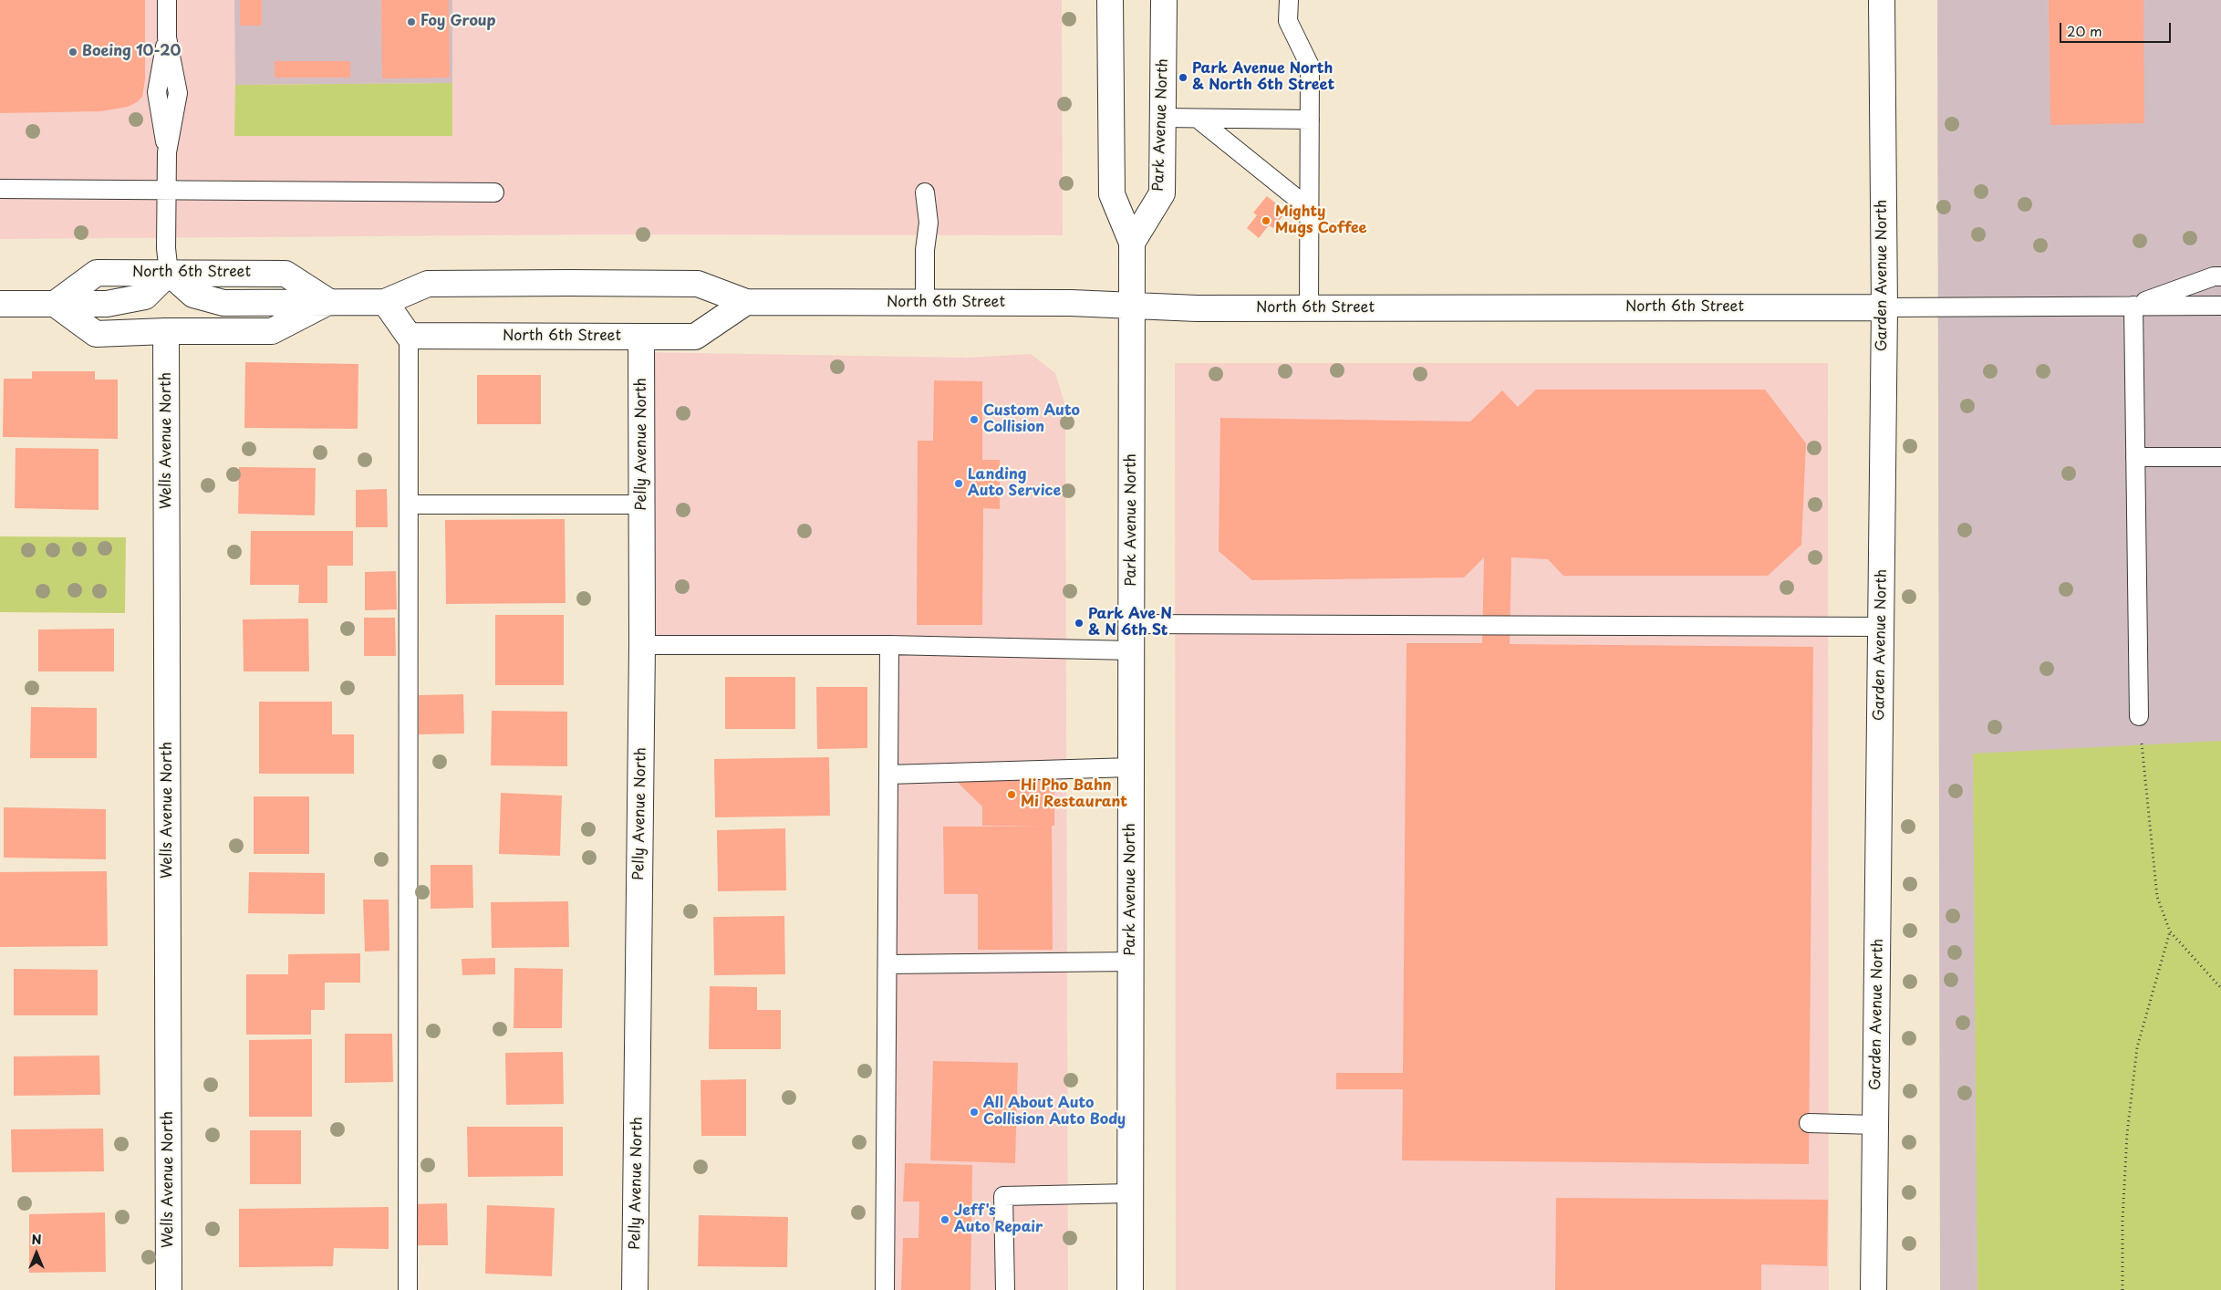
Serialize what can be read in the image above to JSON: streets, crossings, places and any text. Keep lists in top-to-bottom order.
{
  "streets": {
    "street": [
      "Park Avenue North",
      "North 6th Street",
      "Garden Avenue North",
      "Wells Avenue North",
      "Pelly Avenue North"
    ]
  },
  "crossings": [
    ["Park Avenue North", "North 6th Street"],
    ["North 6th Street", "Garden Avenue North"],
    ["North 6th Street", "Wells Avenue North"],
    ["North 6th Street", "Pelly Avenue North"]
  ],
  "places": [
    "Foy Group",
    "Boeing 10-20",
    "Park Avenue North & North 6th Street",
    "Mighty Mugs Coffee",
    "Custom Auto Collision",
    "Landing Auto Service",
    "Park Ave N & N 6th St",
    "Hi Pho Bahn Mi Restaurant",
    "All About Auto Collision Auto Body",
    "Jeff's Auto Repair"
  ],
  "scale_bar": "20 m",
  "north": "top"
}
